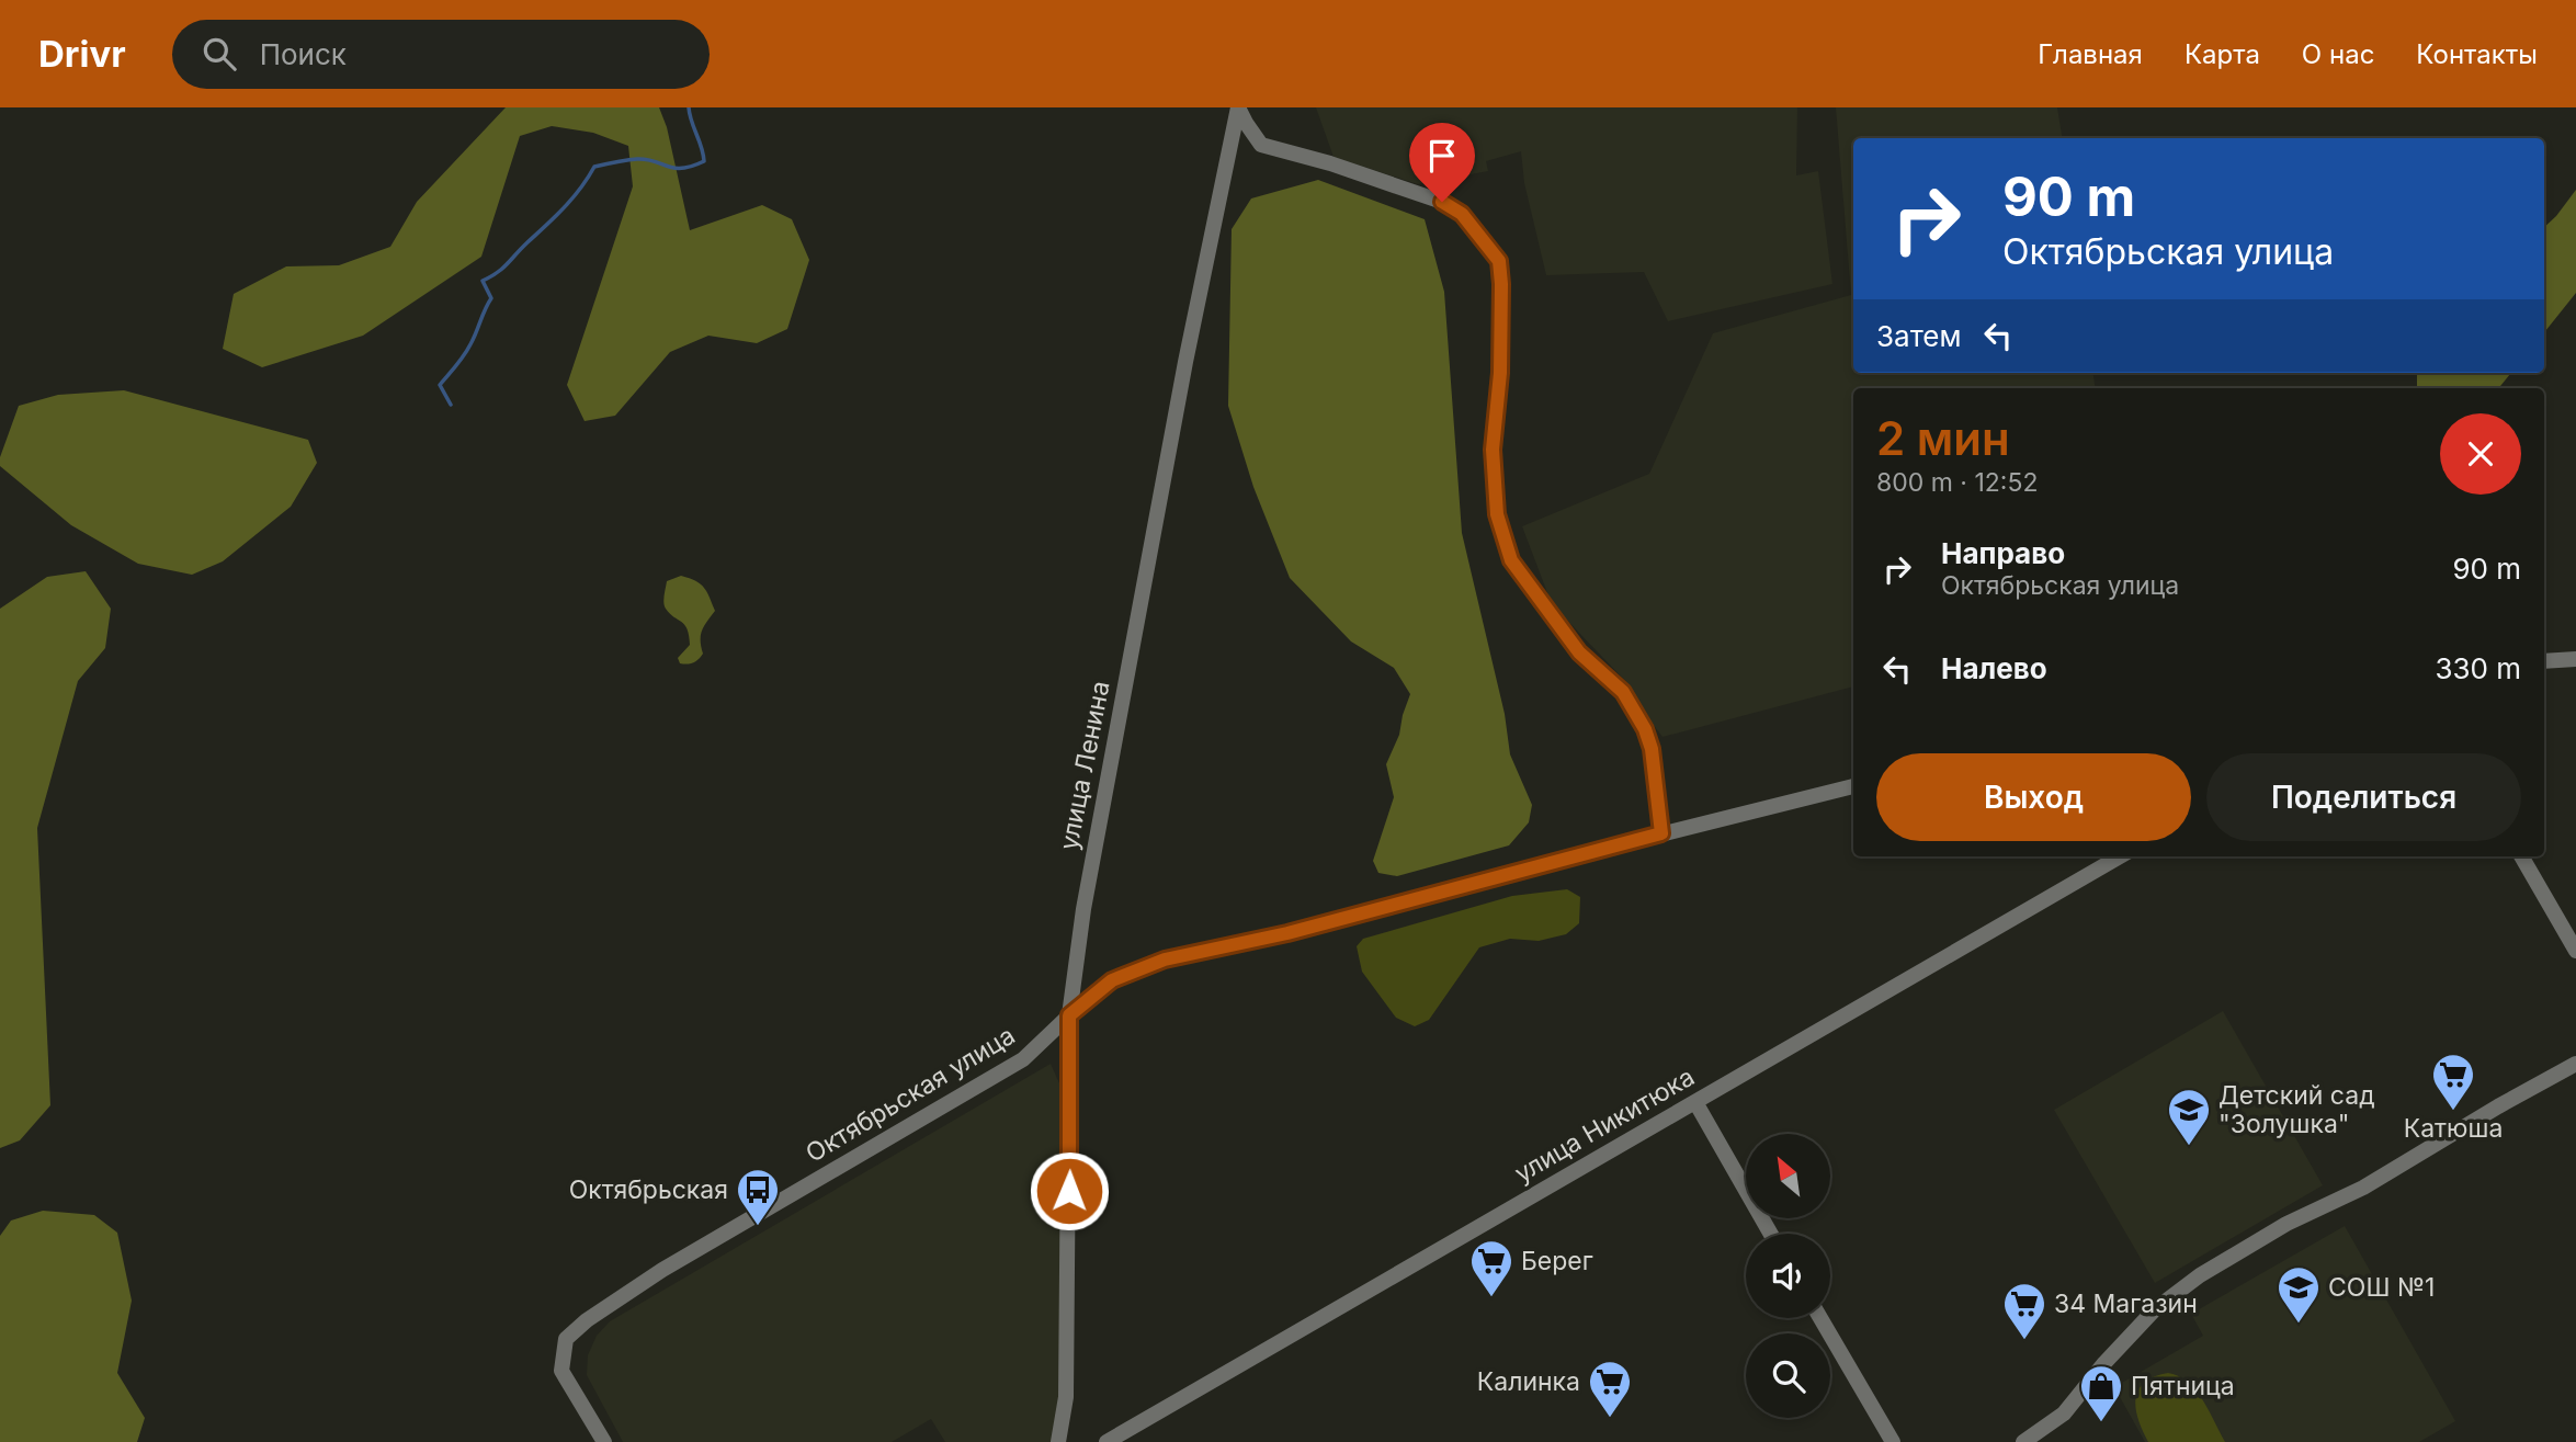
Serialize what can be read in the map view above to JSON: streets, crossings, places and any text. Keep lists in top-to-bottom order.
{
  "streets": {
    "street": ["улица Ленина", "Октябрьская улица", "улица Никитюка"]
  },
  "crossings": [
    ["улица Ленина", "Октябрьская улица"]
  ],
  "places": {
    "supermarket": [
      "Катюша",
      "Берег",
      "34 Магазин",
      "Калинка"
    ],
    "school or university": ["Детский сад \"Золушка\"", "СОШ №1"],
    "bus stop": ["Октябрьская"],
    "shop": ["Пятница"]
  },
  "north": "top left",
  "page": {
    "header": "Drivr",
    "search": "Поиск",
    "nav": [
      "Главная",
      "Карта",
      "О нас",
      "Контакты"
    ],
    "turn": ["90 m", "Октябрьская улица"],
    "then": "Затем",
    "heading": ["2 мин", "800 m · 12:52"],
    "list": [
      {
        "name": "Направо",
        "note": "Октябрьская улица",
        "value": "90 m"
      },
      {
        "name": "Налево",
        "value": "330 m"
      }
    ],
    "buttons": ["Выход", "Поделиться"]
  }
}
